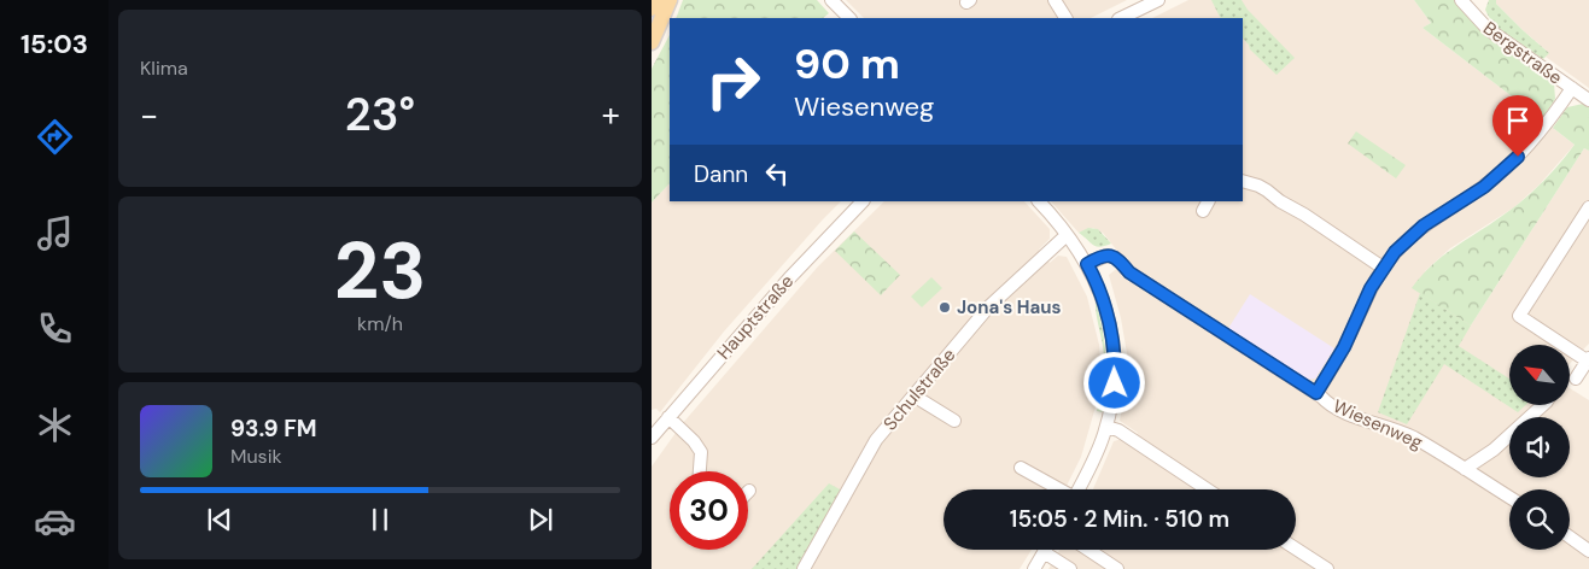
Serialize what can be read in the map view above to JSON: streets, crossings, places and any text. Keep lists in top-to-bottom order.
{
  "streets": {
    "street": [
      "Bergstraße",
      "Hauptstraße",
      "Schulstraße",
      "Wiesenweg"
    ]
  },
  "places": ["Jona's Haus"],
  "north": "top left",
  "page": {
    "tabs": "15:03",
    "tile": [
      "Klima",
      ["23", "km/h"]
    ],
    "turn": ["90 m", "Wiesenweg"],
    "heat": ["−", "23°", "+"],
    "then": "Dann",
    "song": ["93.9 FM", "Musik"],
    "limit": "30",
    "trip": "15:05 · 2 Min. · 510 m"
  }
}
